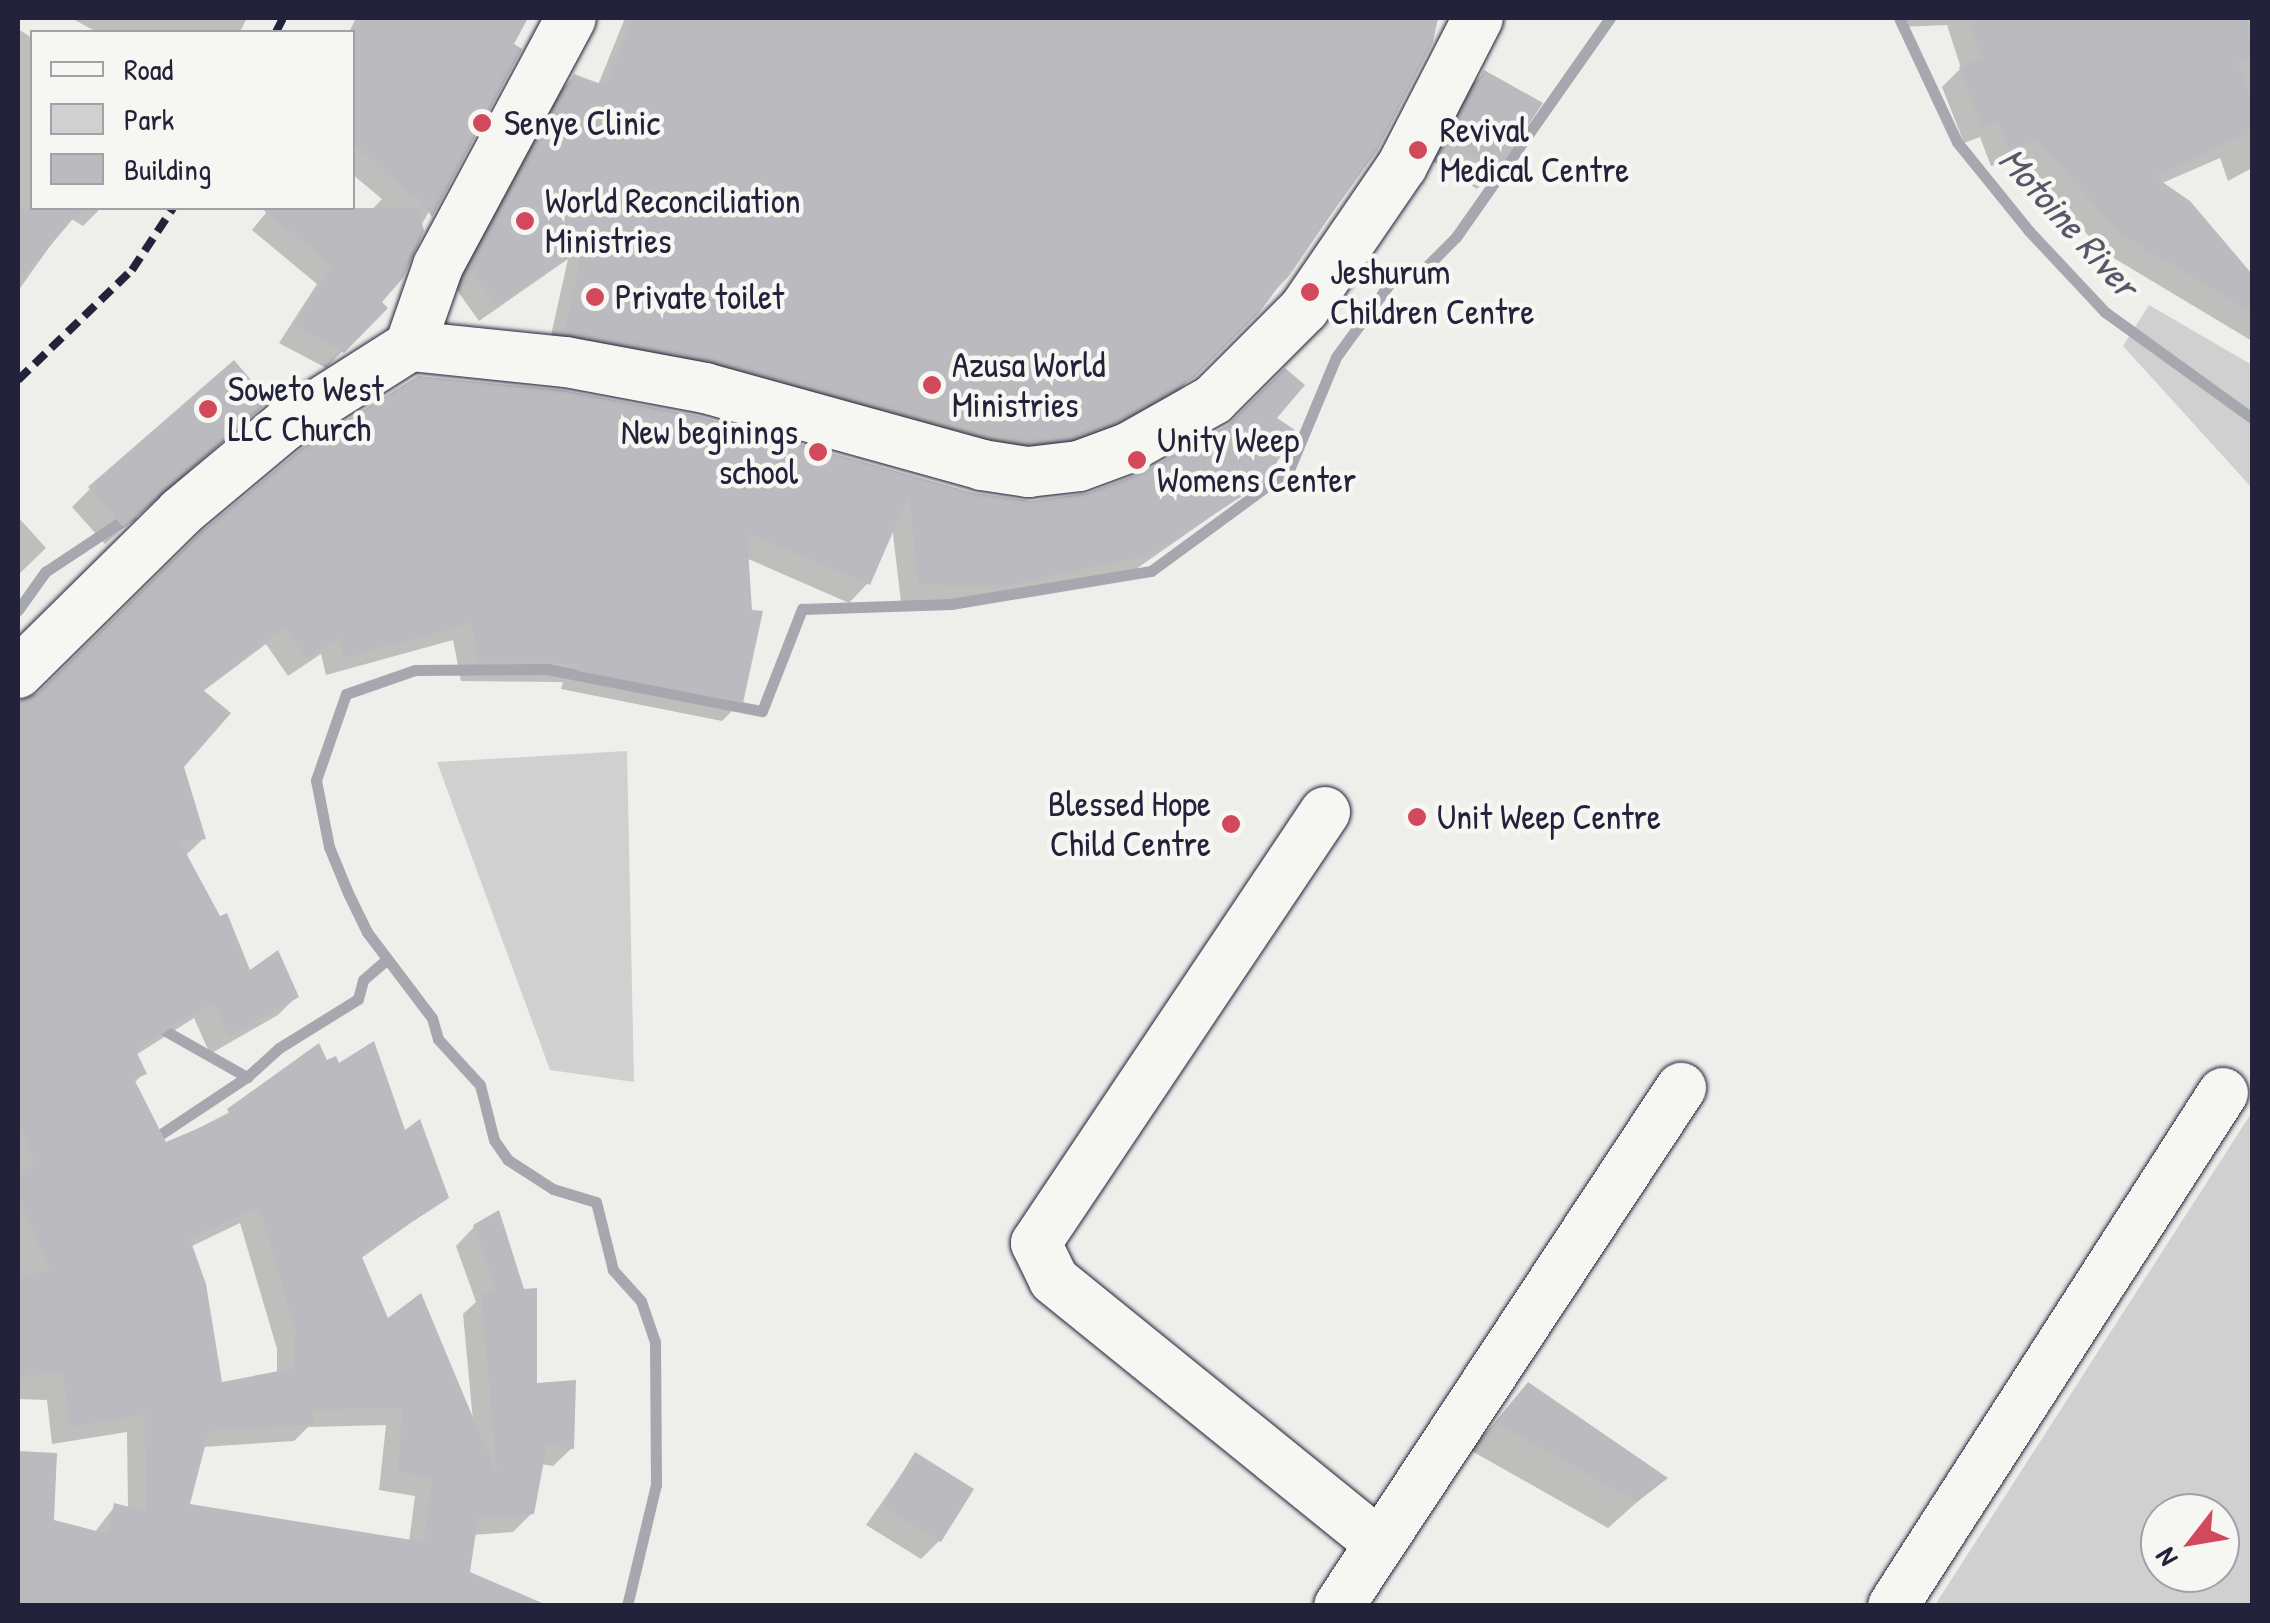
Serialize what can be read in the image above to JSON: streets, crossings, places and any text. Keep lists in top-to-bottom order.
{
  "water": ["Motoine River"],
  "places": [
    "Senye Clinic",
    "Revival Medical Centre",
    "World Reconciliation Ministries",
    "Jeshurum Children Centre",
    "Private toilet",
    "Azusa World Ministries",
    "Soweto West LLC Church",
    "New beginings school",
    "Unity Weep Womens Center",
    "Unit Weep Centre",
    "Blessed Hope Child Centre"
  ],
  "legend": ["Road", "Park", "Building"],
  "north": "bottom left"
}
